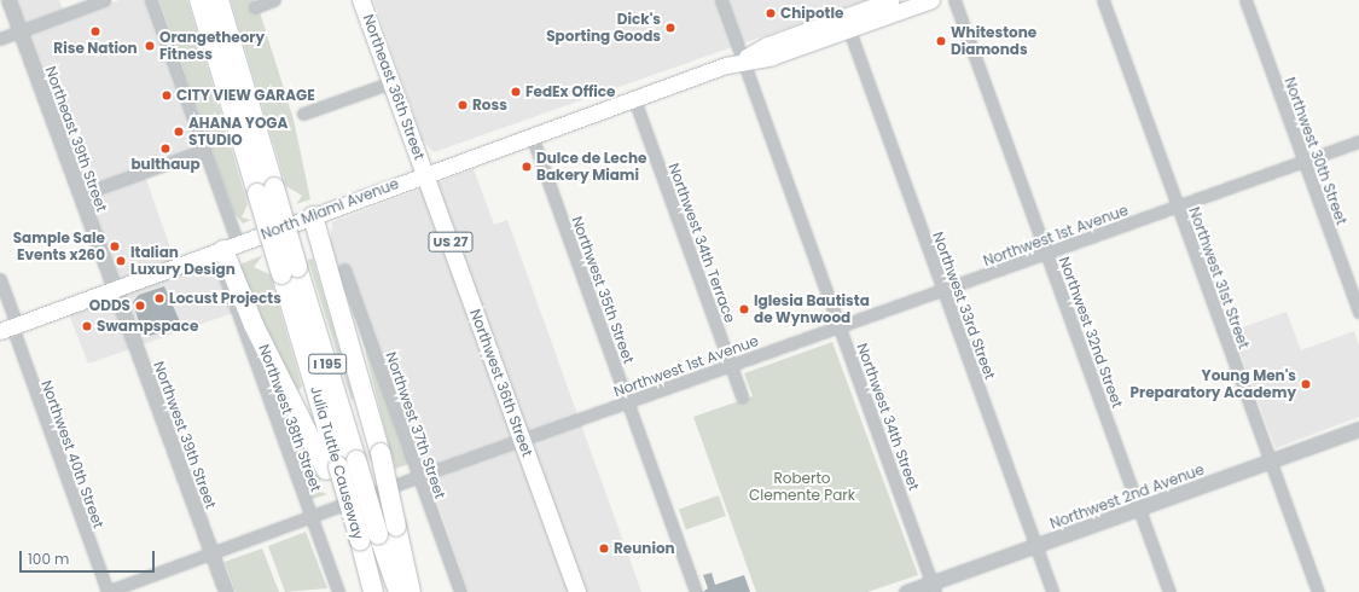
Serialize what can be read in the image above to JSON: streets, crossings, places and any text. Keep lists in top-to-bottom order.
{
  "streets": {
    "highway": ["I 195", "Julia Tuttle Causeway"],
    "main road": [
      "Northeast 36th Street",
      "North Miami Avenue",
      "US 27",
      "Northwest 36th Street"
    ],
    "street": [
      "Northeast 39th Street",
      "Northwest 30th Street",
      "Northwest 1st Avenue",
      "Northwest 34th Terrace",
      "Northwest 31st Street",
      "Northwest 35th Street",
      "Northwest 33rd Street",
      "Northwest 32nd Street",
      "Northwest 34th Street",
      "Northwest 38th Street",
      "Northwest 37th Street",
      "Northwest 39th Street",
      "Northwest 40th Street",
      "Northwest 2nd Avenue"
    ]
  },
  "crossings": [
    ["Northeast 36th Street", "North Miami Avenue"],
    ["Northeast 36th Street", "Northwest 36th Street"],
    ["Northeast 39th Street", "North Miami Avenue"],
    ["Northeast 39th Street", "Northwest 39th Street"],
    ["Northwest 30th Street", "Northwest 1st Avenue"],
    ["North Miami Avenue", "Northwest 34th Terrace"],
    ["North Miami Avenue", "Northwest 35th Street"],
    ["North Miami Avenue", "Northwest 33rd Street"],
    ["North Miami Avenue", "Northwest 36th Street"],
    ["North Miami Avenue", "Northwest 34th Street"],
    ["North Miami Avenue", "Northwest 38th Street"],
    ["North Miami Avenue", "Northwest 39th Street"],
    ["North Miami Avenue", "Northwest 40th Street"],
    ["Northwest 1st Avenue", "Northwest 34th Terrace"],
    ["Northwest 1st Avenue", "Northwest 31st Street"],
    ["Northwest 1st Avenue", "Northwest 35th Street"],
    ["Northwest 1st Avenue", "Northwest 33rd Street"],
    ["Northwest 1st Avenue", "Northwest 32nd Street"],
    ["Northwest 1st Avenue", "Northwest 36th Street"],
    ["Northwest 1st Avenue", "Northwest 34th Street"],
    ["Northwest 1st Avenue", "Northwest 38th Street"],
    ["Northwest 1st Avenue", "Northwest 37th Street"],
    ["Northwest 1st Avenue", "Northwest 39th Street"],
    ["Northwest 1st Avenue", "Northwest 40th Street"],
    ["Northwest 31st Street", "Northwest 2nd Avenue"],
    ["Northwest 33rd Street", "Northwest 2nd Avenue"],
    ["Northwest 32nd Street", "Northwest 2nd Avenue"],
    ["Northwest 34th Street", "Northwest 2nd Avenue"]
  ],
  "parks": ["Roberto Clemente Park"],
  "places": [
    "Chipotle",
    "Dick's Sporting Goods",
    "Rise Nation",
    "Whitestone Diamonds",
    "Orangetheory Fitness",
    "FedEx Office",
    "CITY VIEW GARAGE",
    "Ross",
    "AHANA YOGA STUDIO",
    "bulthaup",
    "Dulce de Leche Bakery Miami",
    "Sample Sale Events x260",
    "Italian Luxury Design",
    "Locust Projects",
    "ODDS",
    "Iglesia Bautista de Wynwood",
    "Swampspace",
    "Young Men's Preparatory Academy",
    "Reunion"
  ],
  "scale_bar": "100 m"
}
